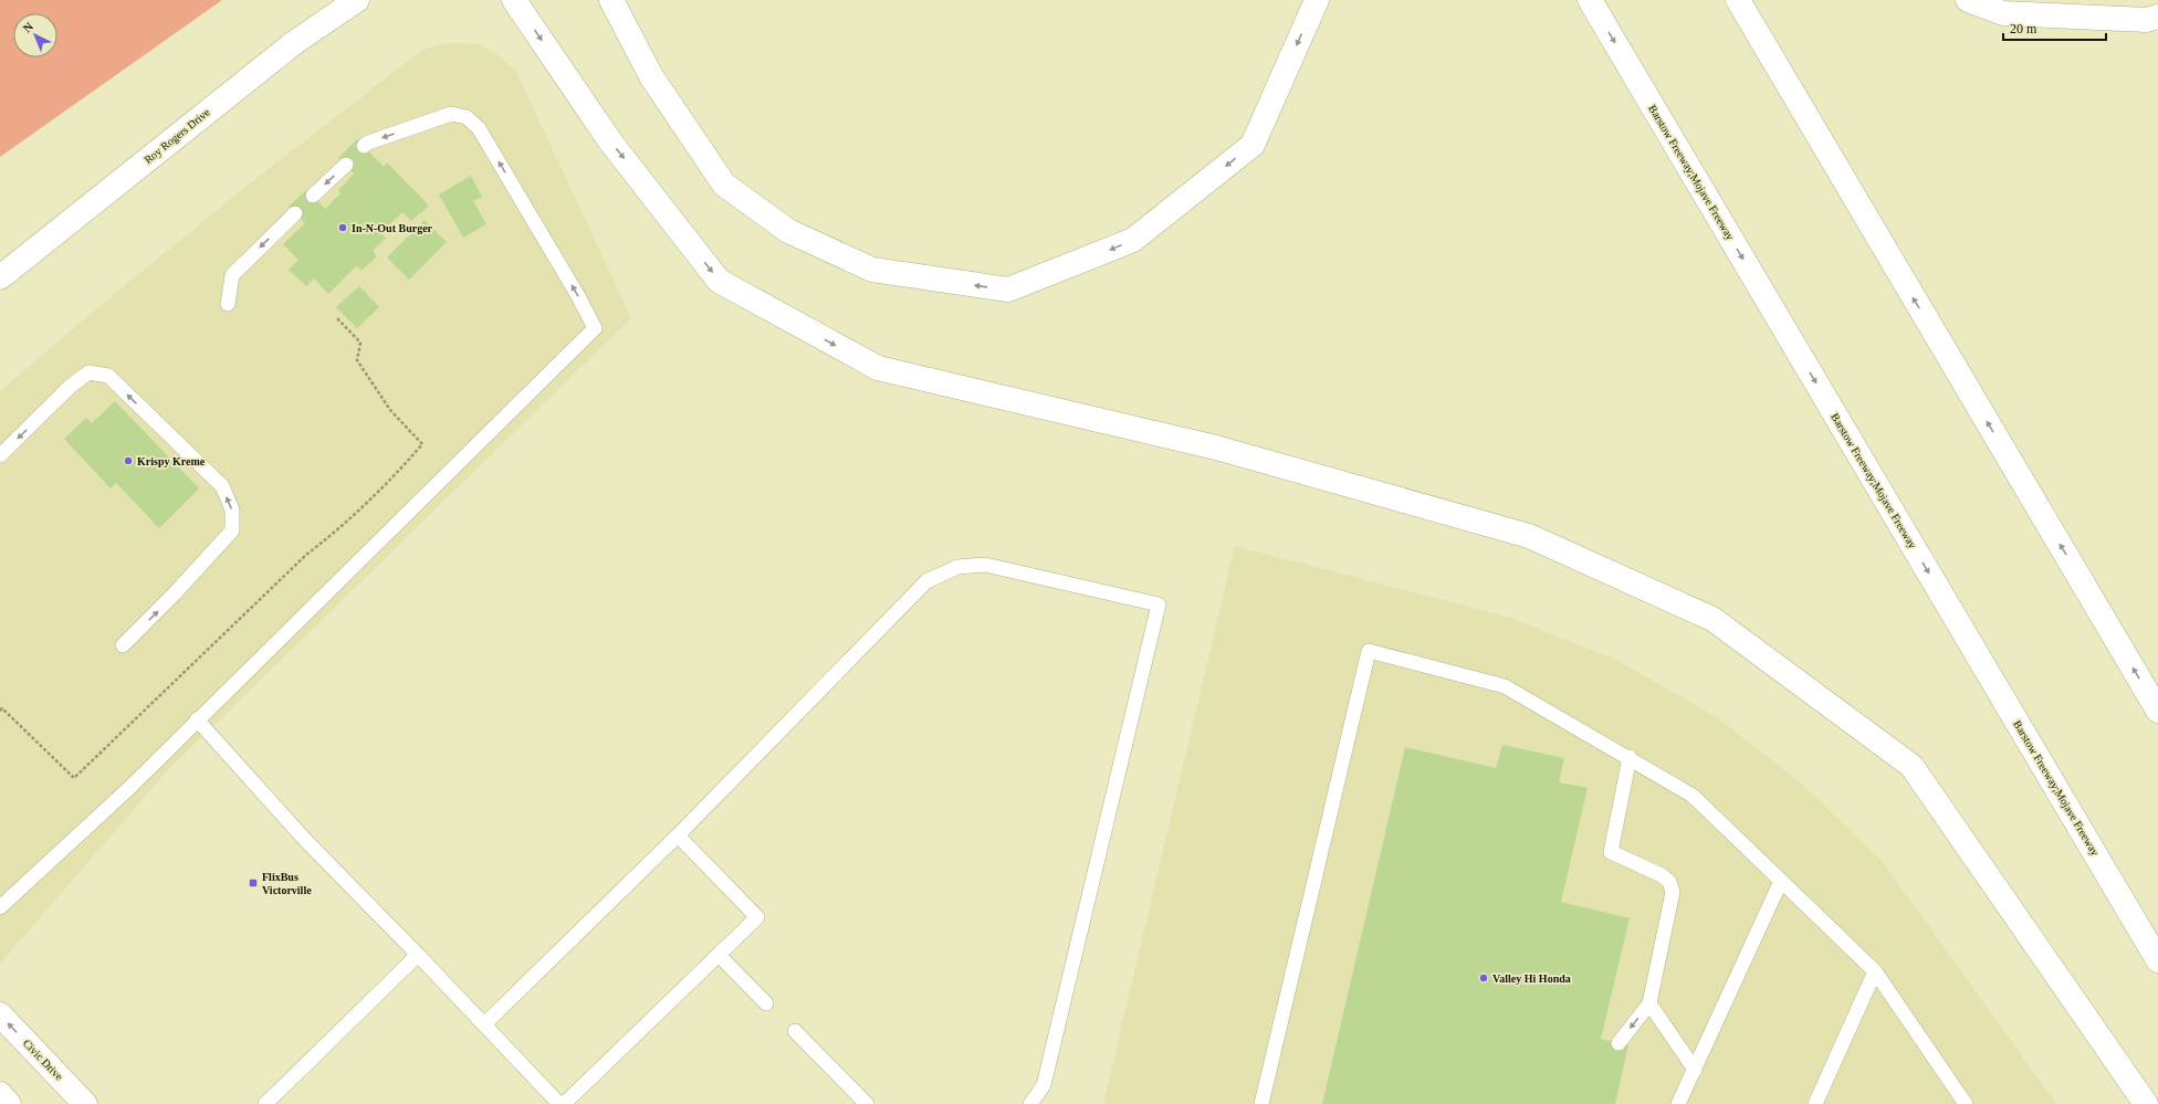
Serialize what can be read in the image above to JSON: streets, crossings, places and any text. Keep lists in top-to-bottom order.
{
  "streets": {
    "main road": ["Roy Rogers Drive", "Barstow Freeway;Mojave Freeway", "Civic Drive"]
  },
  "one_way": ["Civic Drive"],
  "places": {
    "other": ["In-N-Out Burger", "Krispy Kreme", "Valley Hi Honda"],
    "transit": ["FlixBus Victorville"]
  },
  "scale_bar": "20 m",
  "north": "top left"
}
